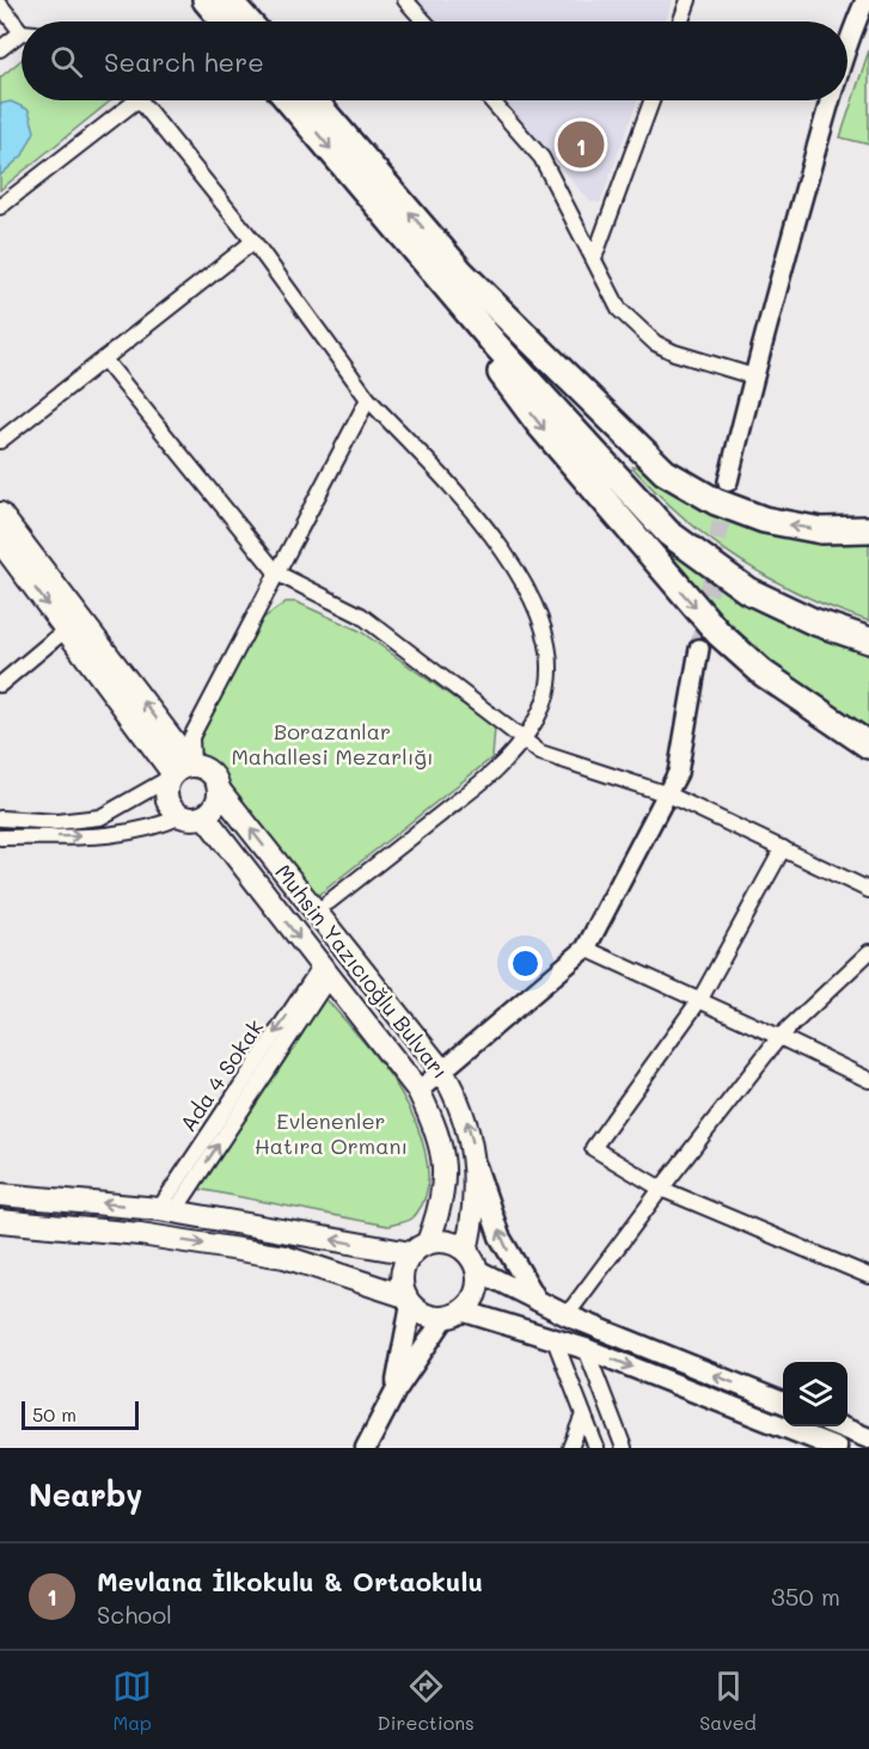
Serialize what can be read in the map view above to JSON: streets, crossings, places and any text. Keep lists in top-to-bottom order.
{
  "streets": {
    "main road": ["Muhsin Yazıcıoğlu Bulvarı"],
    "street": ["Ada 4 Sokak"]
  },
  "crossings": [
    ["Muhsin Yazıcıoğlu Bulvarı", "Ada 4 Sokak"]
  ],
  "parks": ["Borazanlar Mahallesi Mezarlığı", "Evlenenler Hatıra Ormanı"],
  "scale_bar": "50 m",
  "page": {
    "search": "Search here",
    "pins": "1",
    "scale": "50 m",
    "heading": "Nearby",
    "list": [
      {
        "mark": "1",
        "name": "Mevlana İlkokulu & Ortaokulu",
        "note": "School",
        "value": "350 m"
      }
    ],
    "nav": ["Map", "Directions", "Saved"]
  }
}
